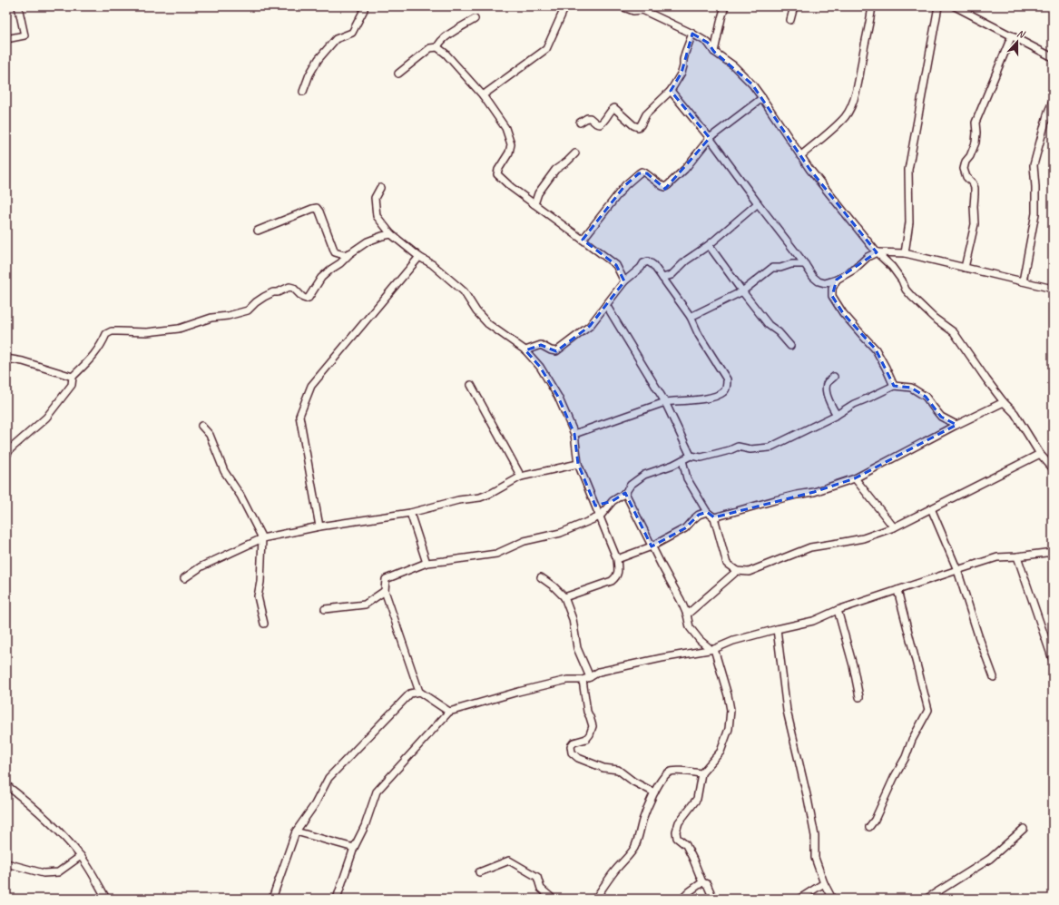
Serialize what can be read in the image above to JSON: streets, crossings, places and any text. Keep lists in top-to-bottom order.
{
  "north": "top"
}
